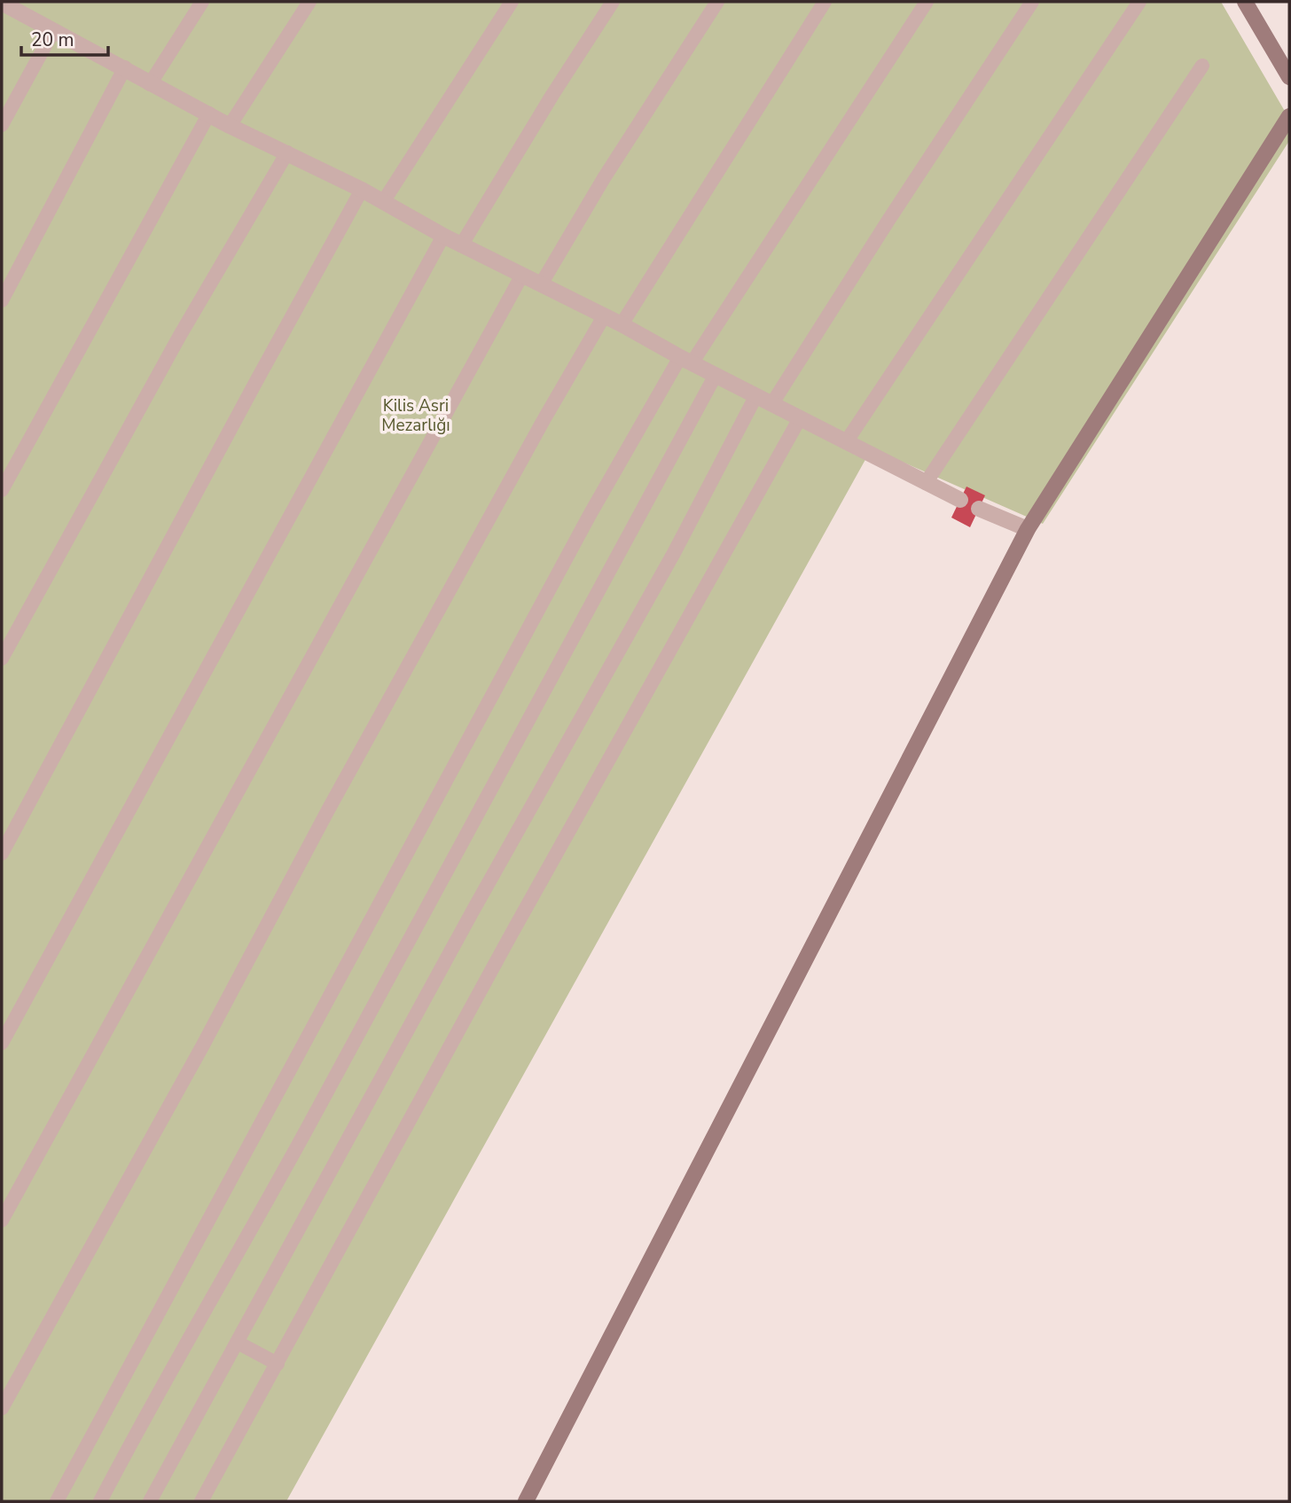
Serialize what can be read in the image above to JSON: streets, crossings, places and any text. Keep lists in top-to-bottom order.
{
  "parks": ["Kilis Asri Mezarlığı"],
  "scale_bar": "20 m"
}
